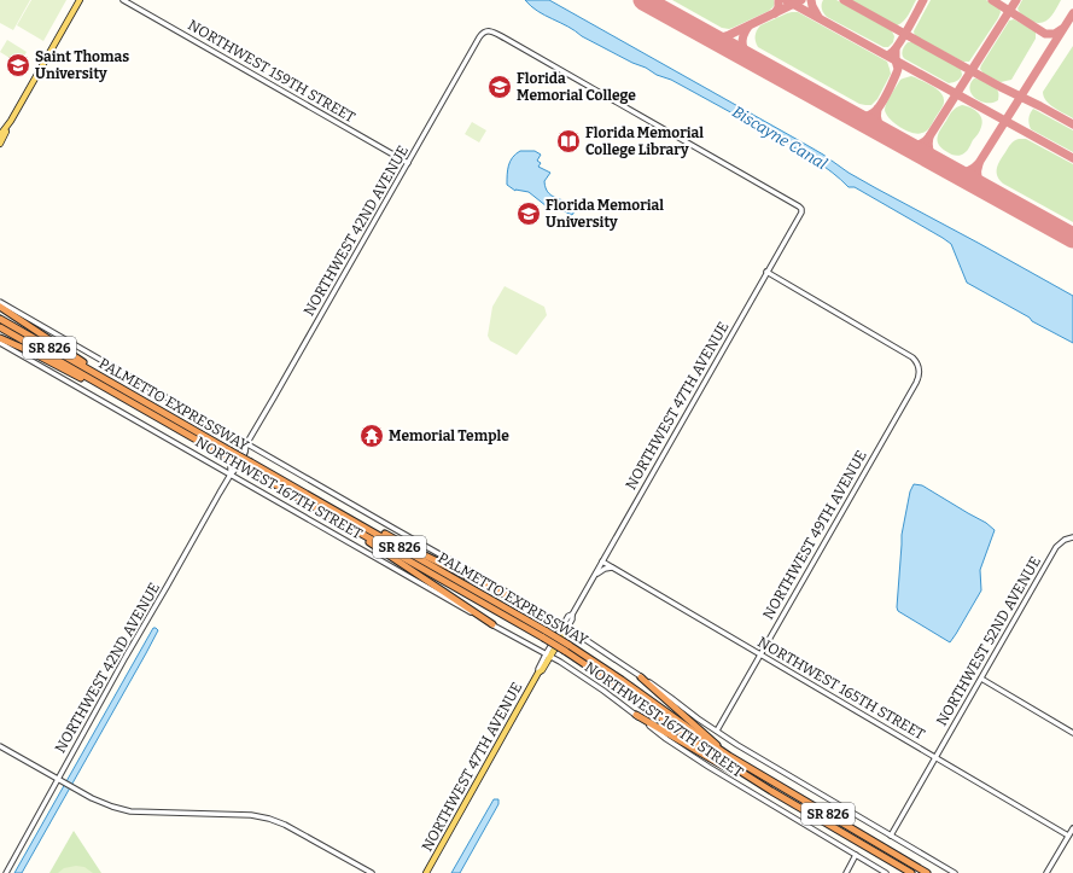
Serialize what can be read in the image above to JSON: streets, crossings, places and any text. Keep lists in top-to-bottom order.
{
  "streets": {
    "highway": ["SR 826", "PALMETTO EXPRESSWAY"],
    "main road": ["NORTHWEST 47TH AVENUE"],
    "street": [
      "NORTHWEST 159TH STREET",
      "NORTHWEST 42ND AVENUE",
      "NORTHWEST 167TH STREET",
      "NORTHWEST 49TH AVENUE",
      "NORTHWEST 52ND AVENUE",
      "NORTHWEST 165TH STREET"
    ]
  },
  "crossings": [
    ["NORTHWEST 159TH STREET", "NORTHWEST 42ND AVENUE"],
    ["NORTHWEST 42ND AVENUE", "NORTHWEST 47TH AVENUE"],
    ["NORTHWEST 42ND AVENUE", "NORTHWEST 167TH STREET"],
    ["NORTHWEST 47TH AVENUE", "NORTHWEST 167TH STREET"],
    ["NORTHWEST 47TH AVENUE", "NORTHWEST 49TH AVENUE"],
    ["NORTHWEST 47TH AVENUE", "NORTHWEST 165TH STREET"],
    ["NORTHWEST 167TH STREET", "NORTHWEST 49TH AVENUE"],
    ["NORTHWEST 167TH STREET", "NORTHWEST 52ND AVENUE"],
    ["NORTHWEST 49TH AVENUE", "NORTHWEST 165TH STREET"],
    ["NORTHWEST 52ND AVENUE", "NORTHWEST 165TH STREET"]
  ],
  "water": ["Biscayne Canal"],
  "places": {
    "school or university": ["Saint Thomas University", "Florida Memorial College", "Florida Memorial University"],
    "library": ["Florida Memorial College Library"],
    "temple": ["Memorial Temple"]
  }
}
